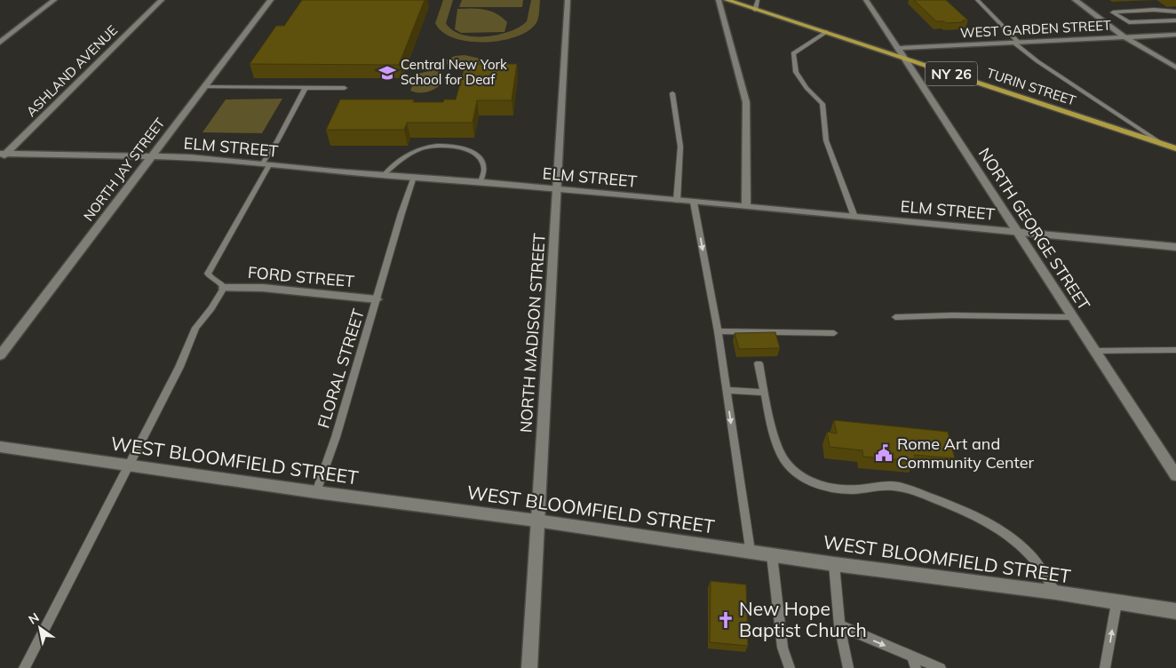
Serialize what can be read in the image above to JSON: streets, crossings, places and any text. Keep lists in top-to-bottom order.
{
  "streets": {
    "main road": ["NY 26", "TURIN STREET"],
    "street": [
      "WEST GARDEN STREET",
      "ASHLAND AVENUE",
      "ELM STREET",
      "NORTH JAY STREET",
      "NORTH GEORGE STREET",
      "FORD STREET",
      "NORTH MADISON STREET",
      "WEST BLOOMFIELD STREET"
    ],
    "lane": ["FLORAL STREET"]
  },
  "crossings": [
    ["WEST GARDEN STREET", "NORTH GEORGE STREET"],
    ["ASHLAND AVENUE", "ELM STREET"],
    ["TURIN STREET", "NORTH GEORGE STREET"],
    ["ELM STREET", "NORTH JAY STREET"],
    ["ELM STREET", "NORTH GEORGE STREET"],
    ["ELM STREET", "NORTH MADISON STREET"],
    ["ELM STREET", "FLORAL STREET"],
    ["FORD STREET", "FLORAL STREET"],
    ["NORTH MADISON STREET", "WEST BLOOMFIELD STREET"],
    ["FLORAL STREET", "WEST BLOOMFIELD STREET"]
  ],
  "places": {
    "school or university": ["Central New York School for Deaf"],
    "public building": ["Rome Art and Community Center"],
    "church": ["New Hope Baptist Church"]
  },
  "north": "top left"
}
